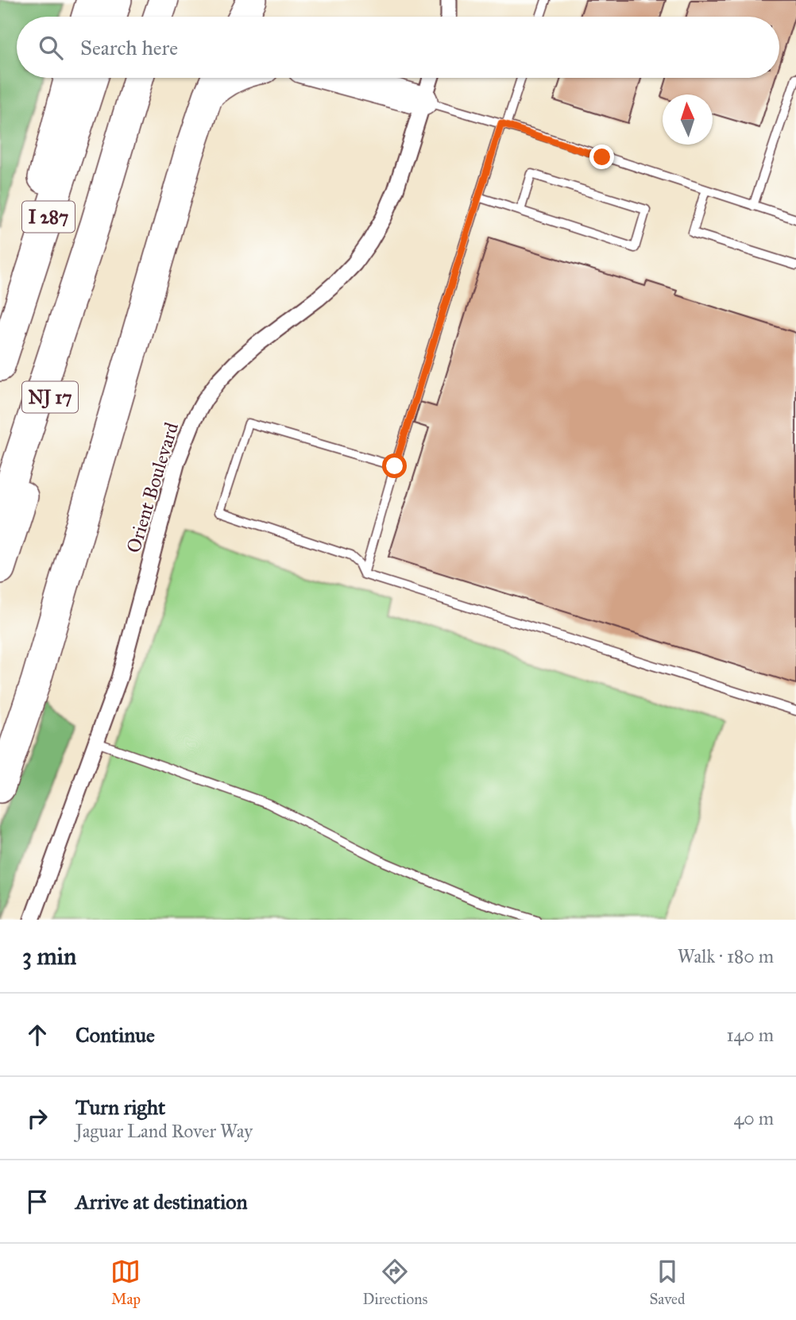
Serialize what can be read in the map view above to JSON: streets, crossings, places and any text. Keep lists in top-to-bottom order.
{
  "streets": {
    "highway": ["I 287", "NJ 17"],
    "street": ["Orient Boulevard"]
  },
  "crossings": [
    ["I 287", "NJ 17"]
  ],
  "north": "top",
  "page": {
    "search": "Search here",
    "heading": ["3 min", "Walk · 180 m"],
    "list": [
      ["Continue", "140 m"],
      ["Turn right", "Jaguar Land Rover Way", "40 m"],
      "Arrive at destination"
    ],
    "nav": ["Map", "Directions", "Saved"]
  }
}
